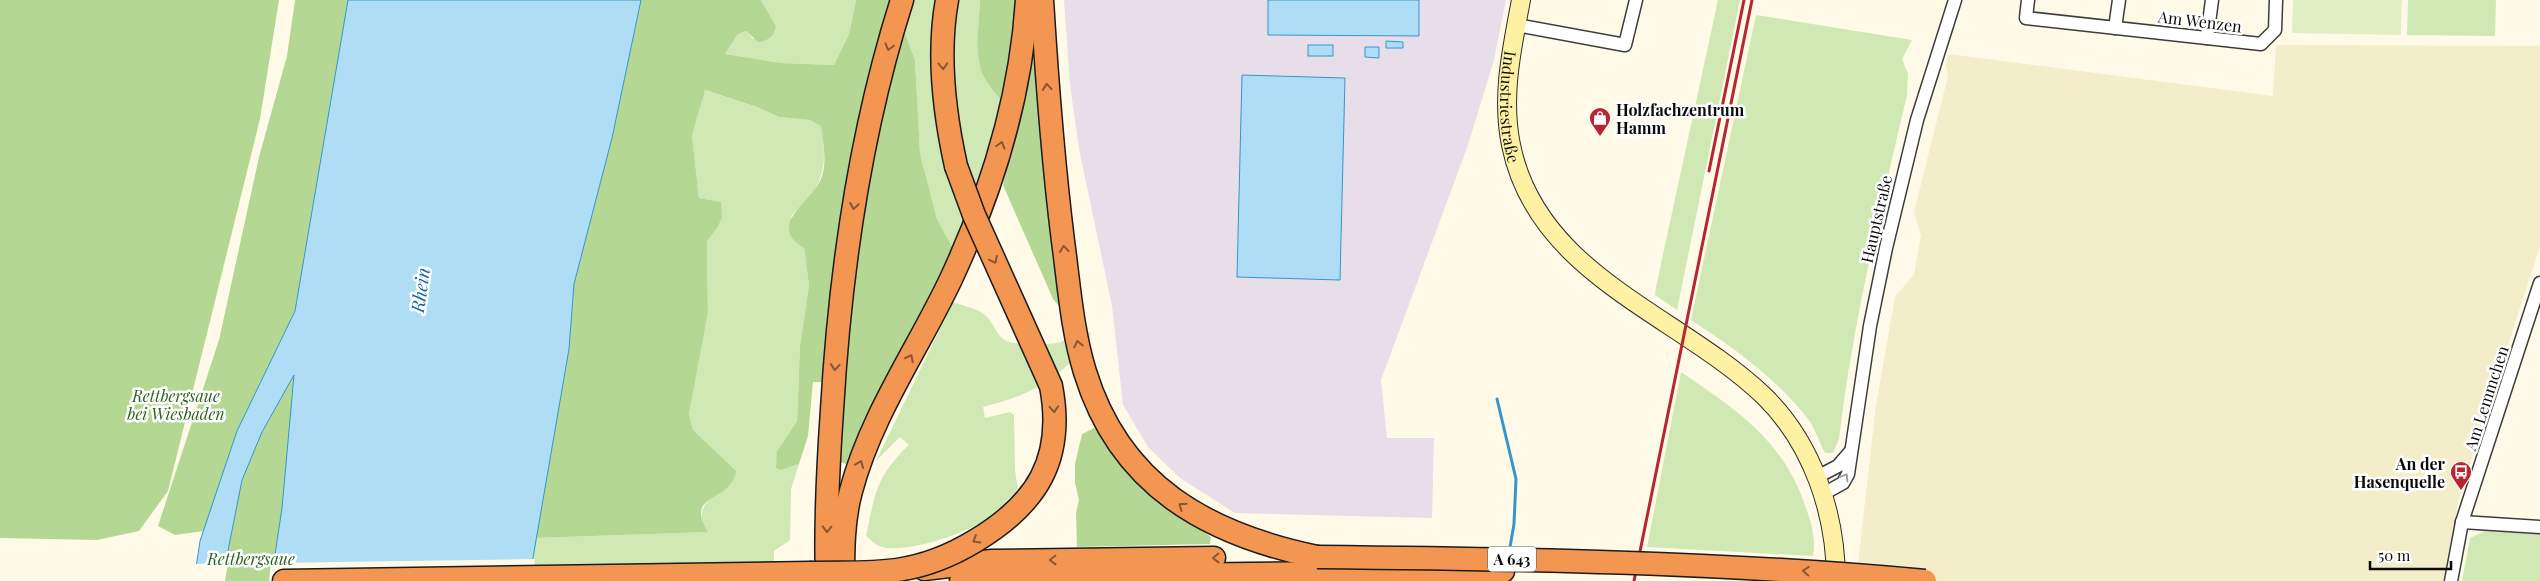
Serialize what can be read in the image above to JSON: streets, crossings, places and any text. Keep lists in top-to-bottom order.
{
  "streets": {
    "highway": ["A 643"],
    "main road": ["Industriestraße"],
    "street": ["Am Wenzen", "Hauptstraße", "Am Lemmchen"]
  },
  "crossings": [
    ["Industriestraße", "Hauptstraße"]
  ],
  "water": ["Rhein"],
  "parks": ["Rettbergsaue bei Wiesbaden", "Rettbergsaue"],
  "places": {
    "shop": ["Holzfachzentrum Hamm"],
    "bus stop": ["An der Hasenquelle"]
  },
  "scale_bar": "50 m"
}
